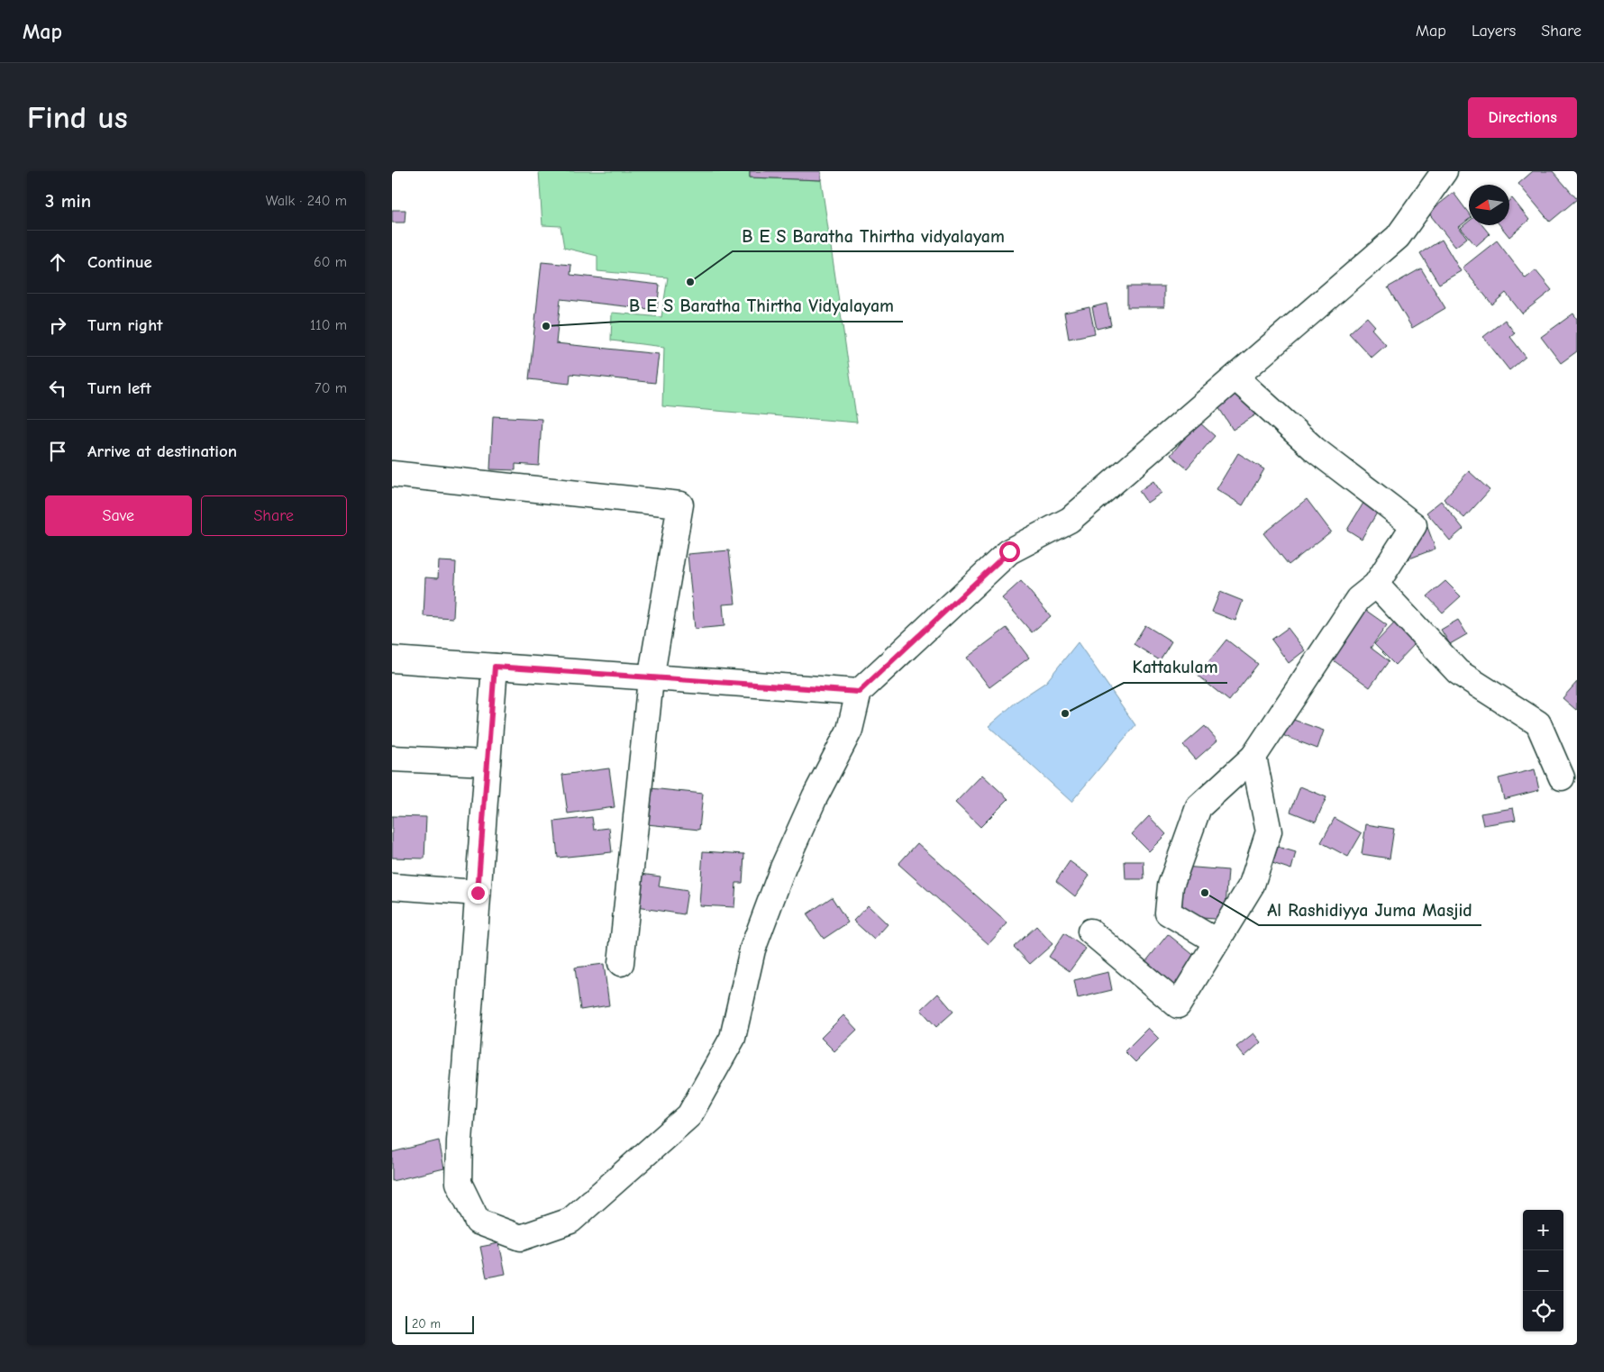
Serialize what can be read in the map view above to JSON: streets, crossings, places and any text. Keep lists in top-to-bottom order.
{
  "places": [
    "B E S Baratha Thirtha vidyalayam",
    "B E S Baratha Thirtha Vidyalayam",
    "Kattakulam",
    "Al Rashidiyya Juma Masjid"
  ],
  "scale_bar": "20 m",
  "north": "left",
  "page": {
    "header": "Map",
    "nav": ["Map", "Layers", "Share"],
    "buttons": [
      "Directions",
      ["Save", "Share"]
    ],
    "title": "Find us",
    "heading": ["3 min", "Walk · 240 m"],
    "list": [
      ["Continue", "60 m"],
      ["Turn right", "110 m"],
      ["Turn left", "70 m"],
      "Arrive at destination"
    ],
    "map_buttons": ["+", "−"],
    "scale": "20 m"
  }
}
